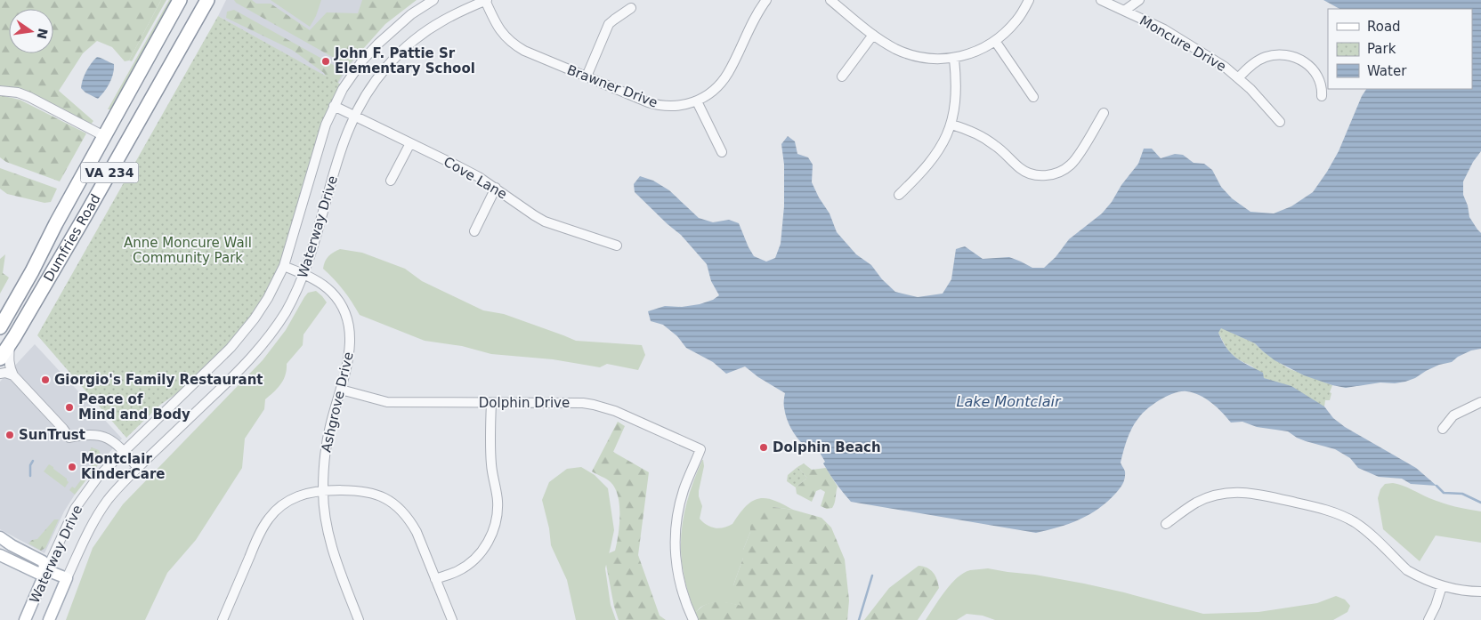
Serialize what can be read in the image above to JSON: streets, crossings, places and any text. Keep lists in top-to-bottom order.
{
  "streets": {
    "highway": ["VA 234", "Dumfries Road"],
    "main road": ["Waterway Drive"],
    "street": [
      "Moncure Drive",
      "Brawner Drive",
      "Cove Lane",
      "Ashgrove Drive",
      "Dolphin Drive"
    ]
  },
  "crossings": [
    ["Brawner Drive", "Waterway Drive"],
    ["Cove Lane", "Waterway Drive"],
    ["Waterway Drive", "Ashgrove Drive"],
    ["Ashgrove Drive", "Dolphin Drive"]
  ],
  "water": ["Lake Montclair"],
  "parks": ["Anne Moncure Wall Community Park"],
  "places": [
    "John F. Pattie Sr Elementary School",
    "Giorgio's Family Restaurant",
    "Peace of Mind and Body",
    "SunTrust",
    "Dolphin Beach",
    "Montclair KinderCare"
  ],
  "legend": ["Road", "Park", "Water"],
  "north": "right"
}
